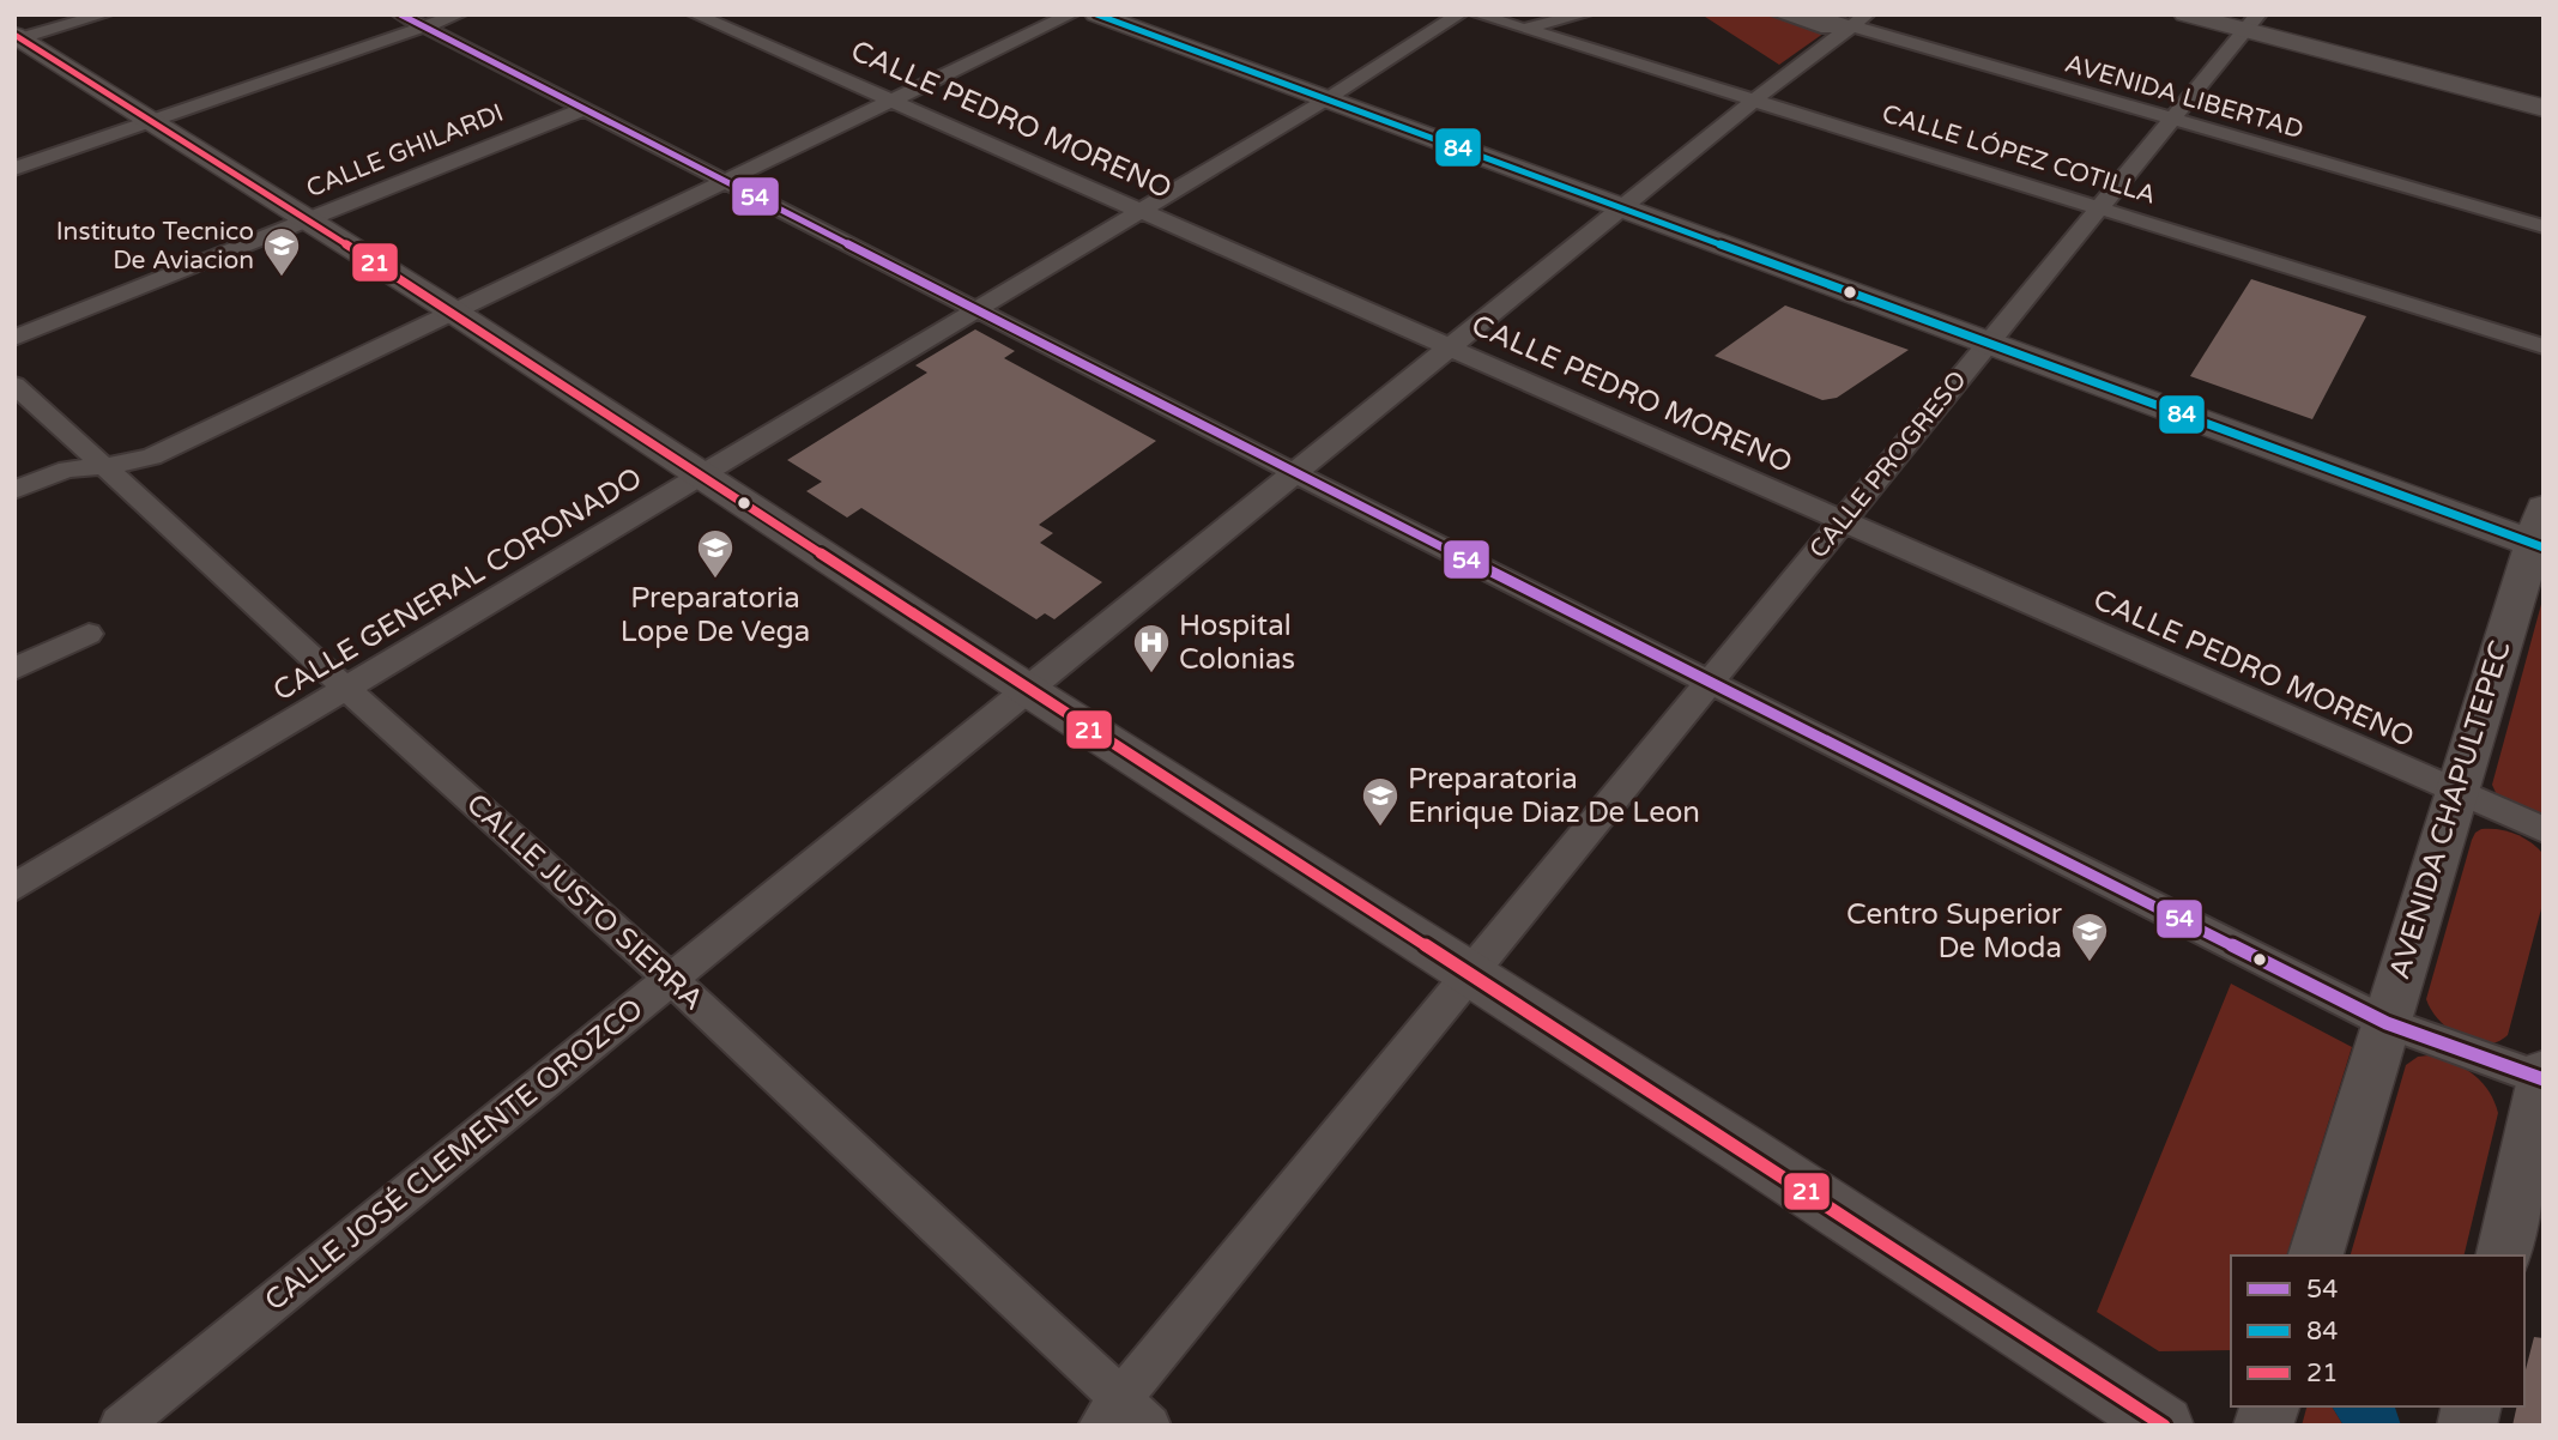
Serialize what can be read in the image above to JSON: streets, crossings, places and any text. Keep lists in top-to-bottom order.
{
  "streets": {
    "main road": ["AVENIDA CHAPULTEPEC"],
    "street": [
      "AVENIDA LIBERTAD",
      "CALLE PEDRO MORENO",
      "CALLE GHILARDI",
      "CALLE LÓPEZ COTILLA",
      "CALLE PROGRESO",
      "CALLE GENERAL CORONADO",
      "CALLE JUSTO SIERRA",
      "CALLE JOSÉ CLEMENTE OROZCO"
    ]
  },
  "crossings": [
    ["AVENIDA LIBERTAD", "CALLE PROGRESO"],
    ["AVENIDA LIBERTAD", "CALLE JOSÉ CLEMENTE OROZCO"],
    ["CALLE PEDRO MORENO", "CALLE PROGRESO"],
    ["CALLE PEDRO MORENO", "CALLE GENERAL CORONADO"],
    ["CALLE PEDRO MORENO", "AVENIDA CHAPULTEPEC"],
    ["CALLE PEDRO MORENO", "CALLE JOSÉ CLEMENTE OROZCO"],
    ["CALLE LÓPEZ COTILLA", "CALLE PROGRESO"],
    ["CALLE LÓPEZ COTILLA", "CALLE JOSÉ CLEMENTE OROZCO"],
    ["CALLE PROGRESO", "CALLE JUSTO SIERRA"],
    ["CALLE GENERAL CORONADO", "CALLE JUSTO SIERRA"],
    ["CALLE JUSTO SIERRA", "CALLE JOSÉ CLEMENTE OROZCO"]
  ],
  "places": {
    "school or university": [
      "Instituto Tecnico De Aviacion",
      "Preparatoria Lope De Vega",
      "Preparatoria Enrique Diaz De Leon",
      "Centro Superior De Moda"
    ],
    "hospital": ["Hospital Colonias"]
  },
  "lines": ["transit line 54", "transit line 84", "transit line 21"],
  "legend": ["54", "84", "21"]
}
